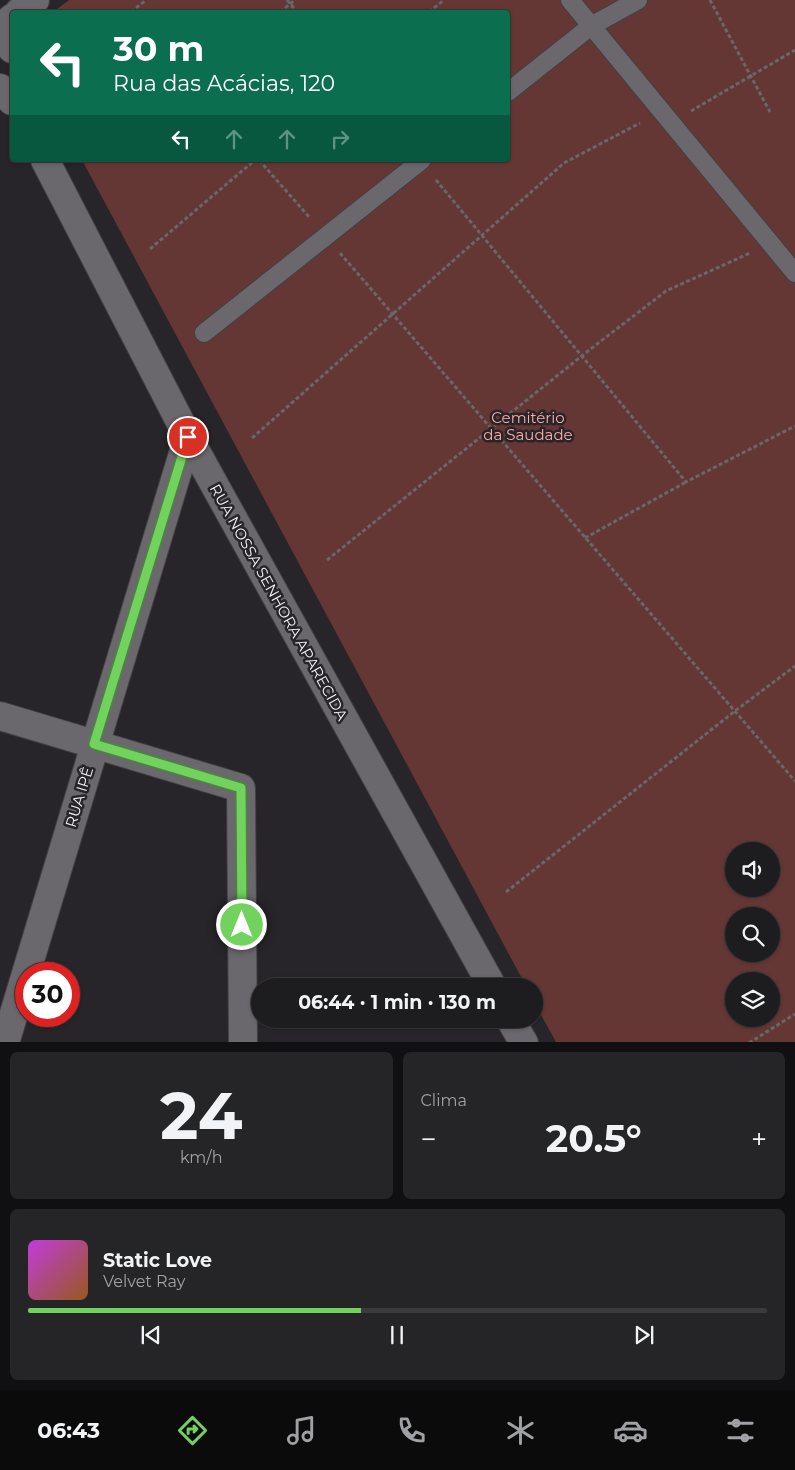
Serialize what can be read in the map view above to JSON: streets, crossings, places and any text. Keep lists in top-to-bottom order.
{
  "streets": {
    "street": ["RUA NOSSA SENHORA APARECIDA", "RUA IPÊ"]
  },
  "crossings": [
    ["RUA NOSSA SENHORA APARECIDA", "RUA IPÊ"]
  ],
  "parks": ["Cemitério da Saudade"],
  "page": {
    "turn": ["30 m", "Rua das Acácias, 120"],
    "limit": "30",
    "trip": "06:44 · 1 min · 130 m",
    "tile": [
      ["24", "km/h"],
      "Clima"
    ],
    "heat": ["−", "20.5°", "+"],
    "song": ["Static Love", "Velvet Ray"],
    "tabs": "06:43"
  }
}
